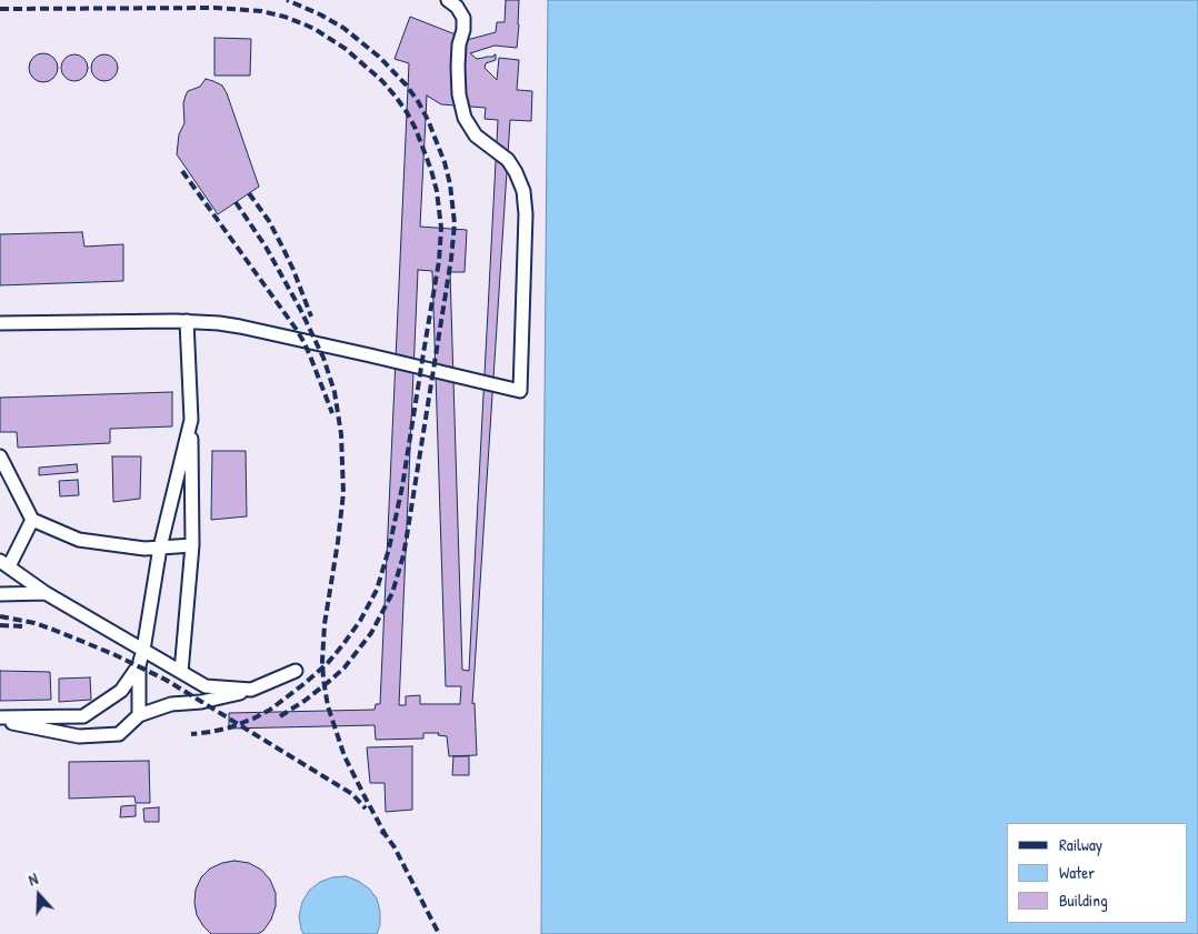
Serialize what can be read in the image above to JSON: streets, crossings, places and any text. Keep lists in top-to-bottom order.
{
  "legend": ["Railway", "Water", "Building"],
  "north": "top"
}
